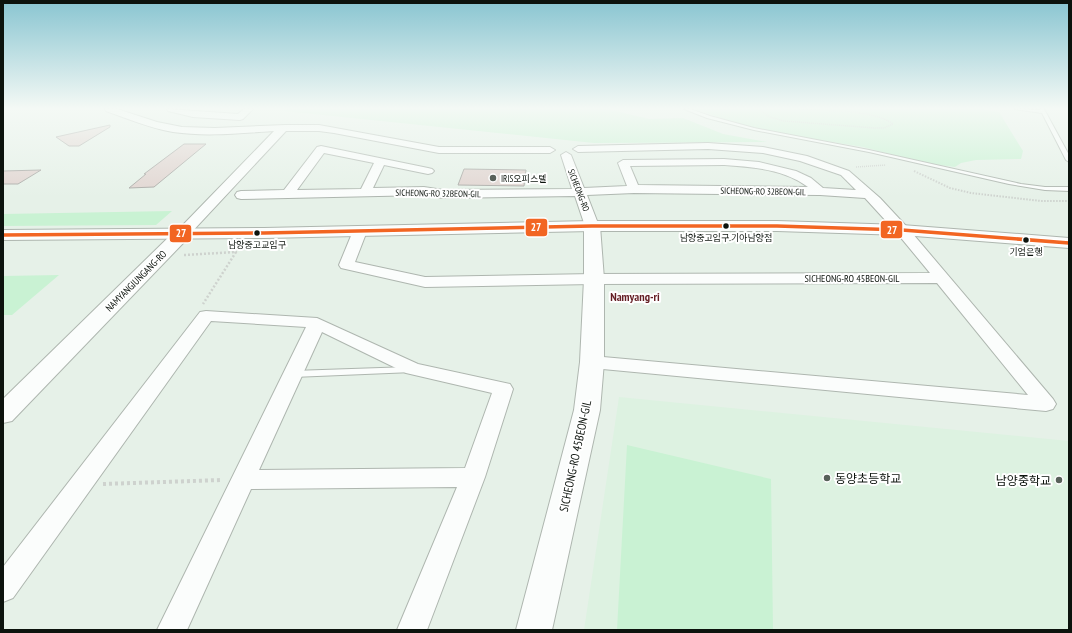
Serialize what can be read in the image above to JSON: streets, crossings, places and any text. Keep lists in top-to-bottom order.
{
  "streets": {
    "main road": ["SICHEONG-RO"],
    "street": ["SICHEONG-RO 32BEON-GIL", "SICHEONG-RO 45BEON-GIL", "NAMYANGJUNGANG-RO"]
  },
  "crossings": [
    ["SICHEONG-RO", "SICHEONG-RO 32BEON-GIL"],
    ["SICHEONG-RO", "SICHEONG-RO 45BEON-GIL"],
    ["SICHEONG-RO", "NAMYANGJUNGANG-RO"]
  ],
  "districts": ["Namyang-ri"],
  "places": [
    "IRIS오피스텔",
    "남양중고입구.기아남양점",
    "남양중고교입구",
    "기업은행",
    "동양초등학교",
    "남양중학교"
  ],
  "lines": ["transit line 27"]
}
